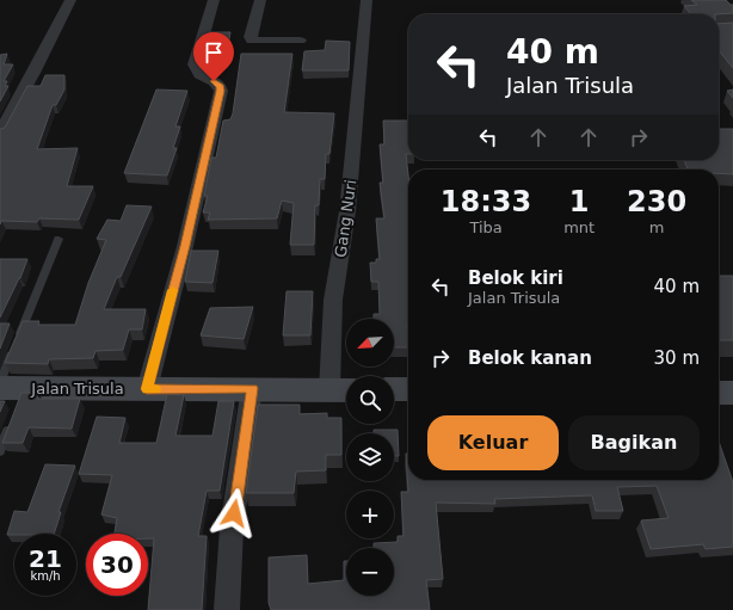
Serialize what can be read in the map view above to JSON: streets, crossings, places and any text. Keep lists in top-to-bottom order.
{
  "streets": {
    "street": ["Gang Nuri", "Jalan Trisula"]
  },
  "crossings": [
    ["Gang Nuri", "Jalan Trisula"]
  ],
  "north": "bottom left",
  "page": {
    "turn": ["40 m", "Jalan Trisula"],
    "eta": [
      "18:33",
      "Tiba",
      "1",
      "mnt",
      "230",
      "m"
    ],
    "list": [
      {
        "name": "Belok kiri",
        "note": "Jalan Trisula",
        "value": "40 m"
      },
      {
        "name": "Belok kanan",
        "value": "30 m"
      }
    ],
    "map_buttons": ["+", "−"],
    "buttons": ["Keluar", "Bagikan"],
    "speed": "21 km/h",
    "limit": "30"
  }
}
